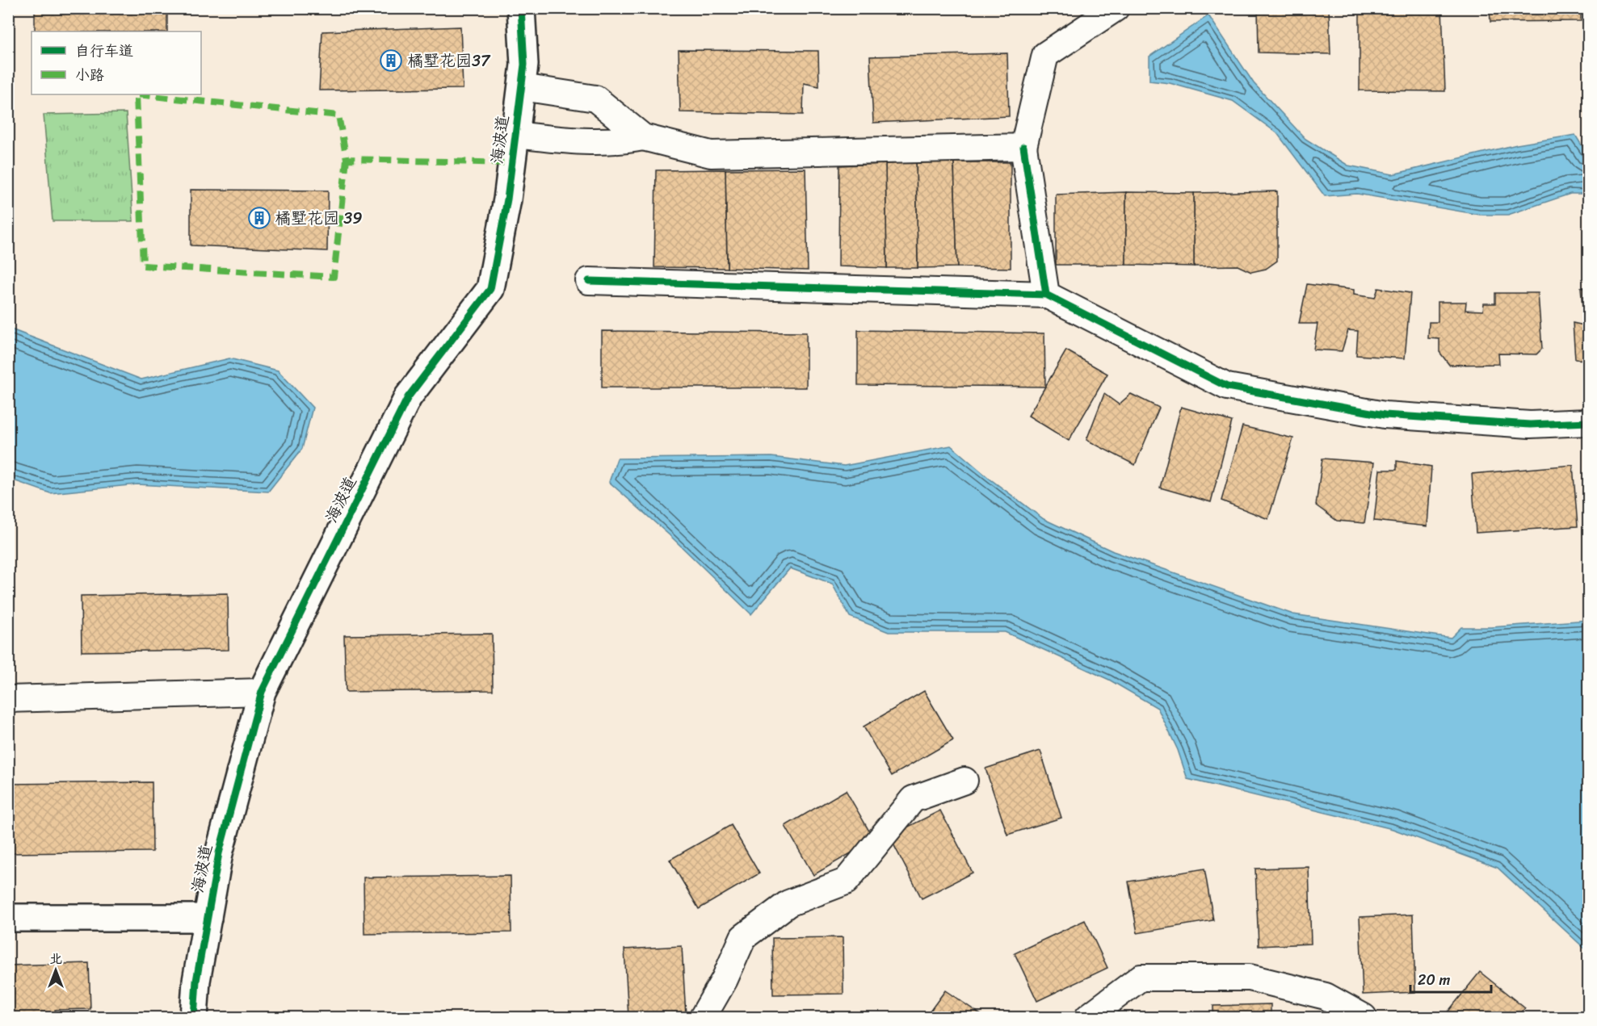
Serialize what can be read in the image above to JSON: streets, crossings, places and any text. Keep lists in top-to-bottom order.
{
  "streets": {
    "street": ["海波道"]
  },
  "places": {
    "building": ["橘墅花园37", "橘墅花园 39"]
  },
  "legend": ["自行车道", "小路"],
  "scale_bar": "20 m",
  "north": "top"
}
